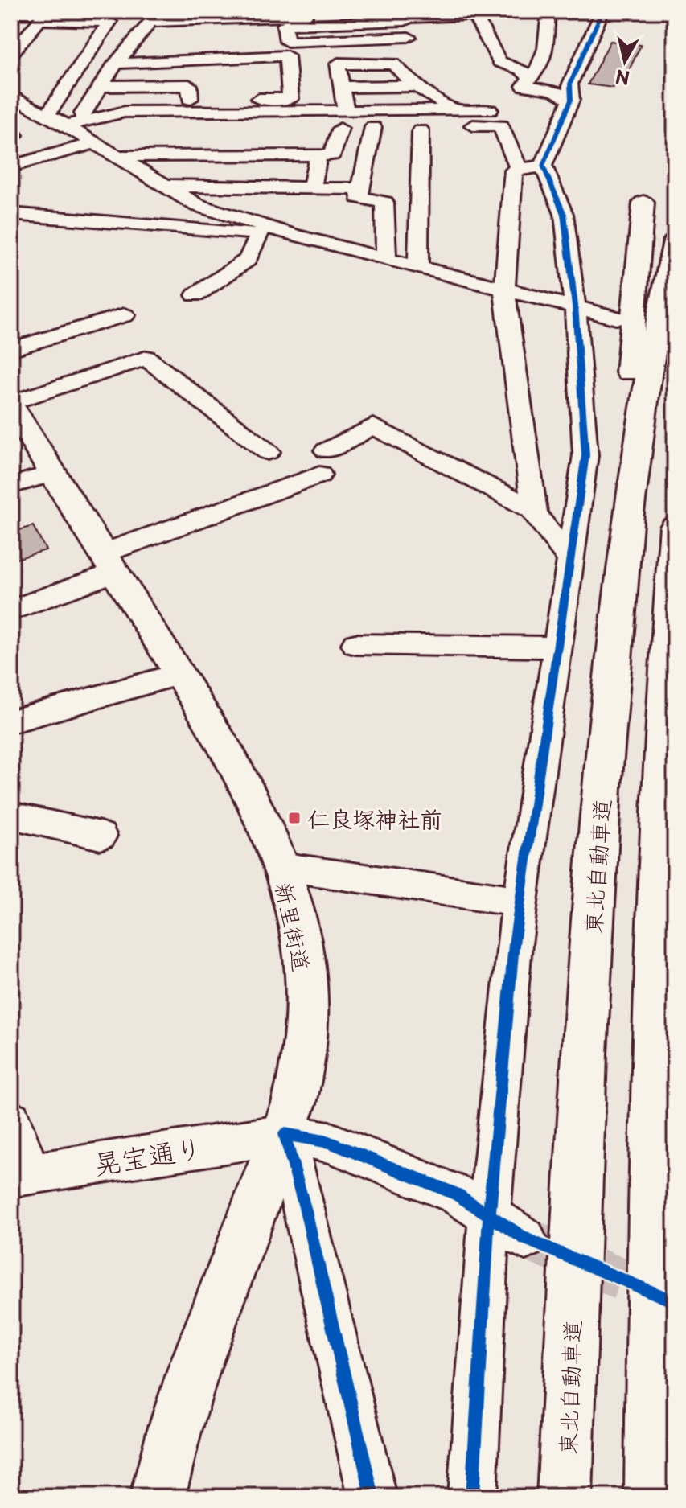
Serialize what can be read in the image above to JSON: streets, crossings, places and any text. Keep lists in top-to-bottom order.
{
  "streets": {
    "main road": ["東北自動車道", "新里街道"],
    "street": ["晃宝通り"]
  },
  "crossings": [
    ["新里街道", "晃宝通り"]
  ],
  "places": {
    "transit": ["仁良塚神社前"]
  },
  "north": "bottom"
}
